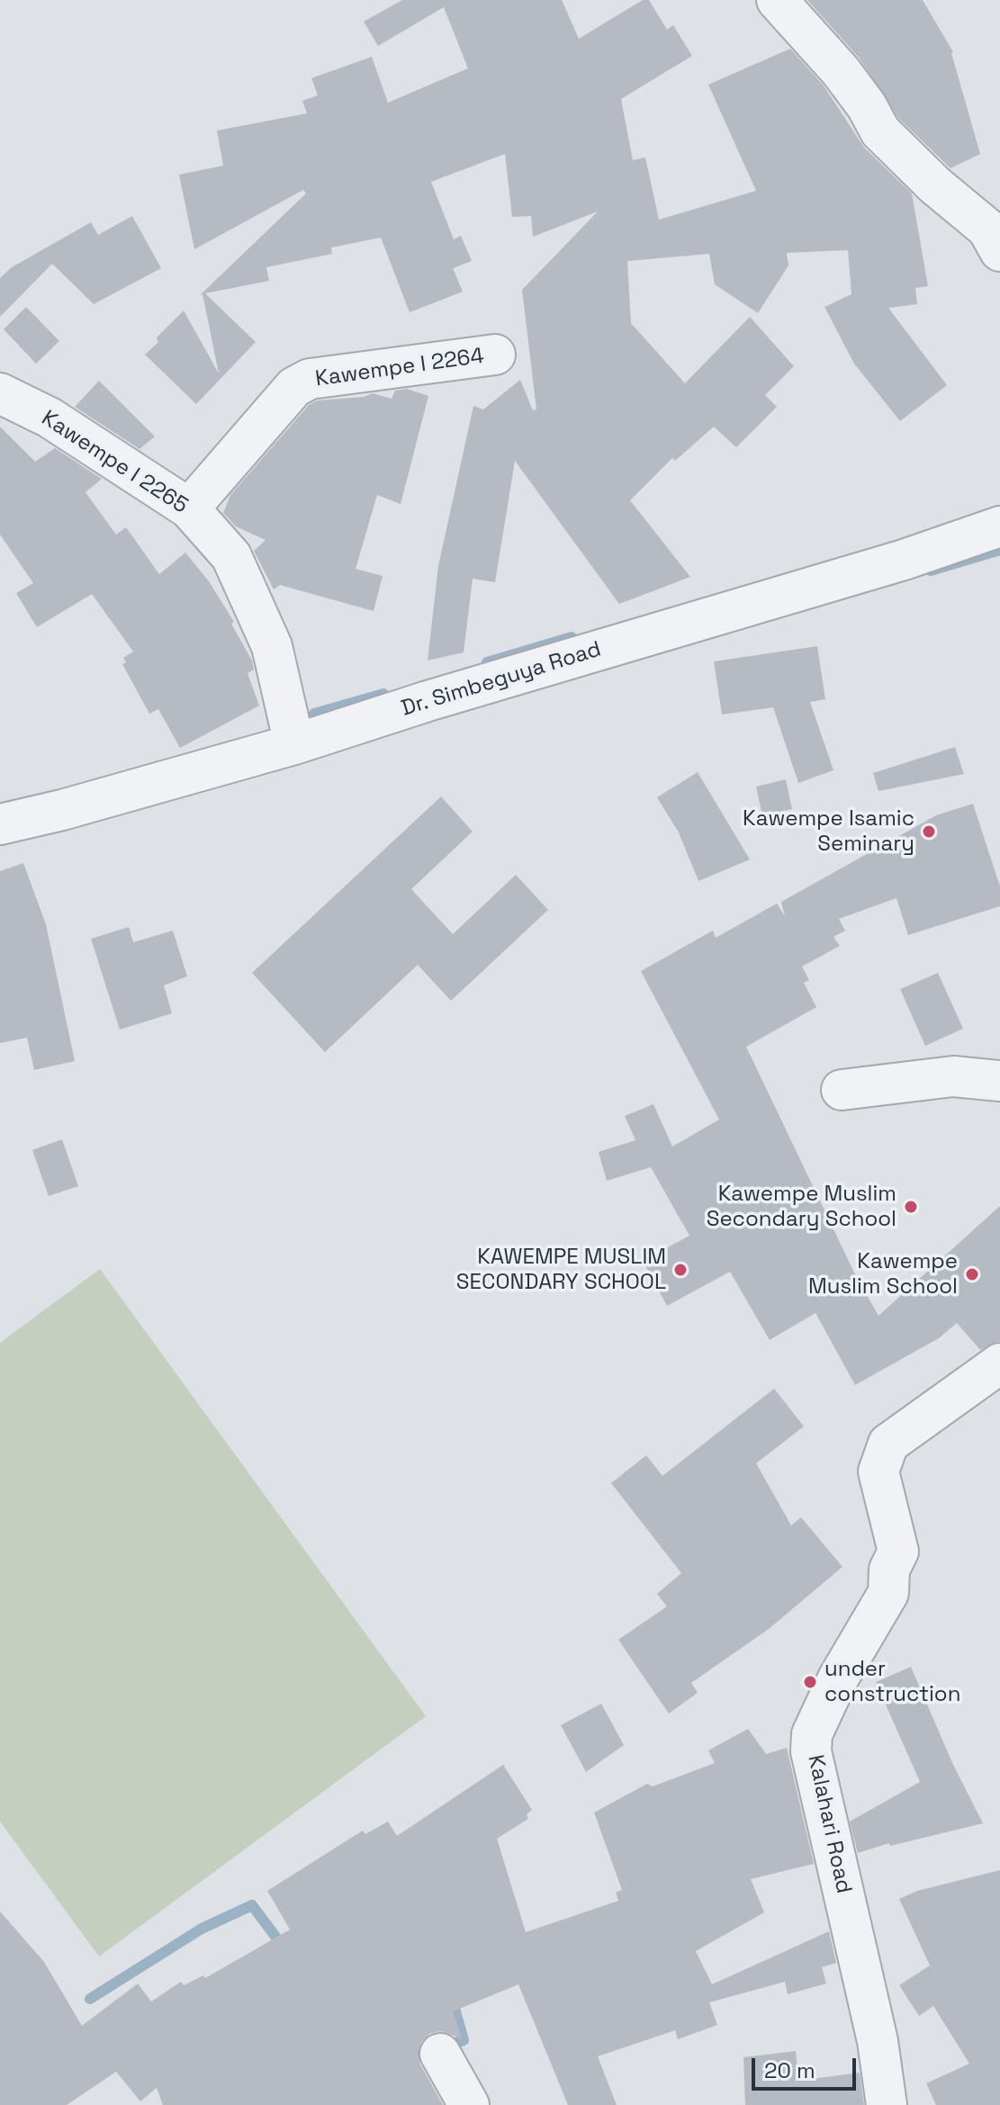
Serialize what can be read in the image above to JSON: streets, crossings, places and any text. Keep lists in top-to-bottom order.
{
  "streets": {
    "street": [
      "Kawempe I 2264",
      "Kawempe I 2265",
      "Dr. Simbeguya Road",
      "Kalahari Road"
    ]
  },
  "crossings": [
    ["Kawempe I 2264", "Kawempe I 2265"],
    ["Kawempe I 2265", "Dr. Simbeguya Road"]
  ],
  "places": [
    "Kawempe Isamic Seminary",
    "Kawempe Muslim Secondary School",
    "KAWEMPE MUSLIM SECONDARY SCHOOL",
    "Kawempe Muslim School",
    "under construction"
  ],
  "scale_bar": "20 m"
}
